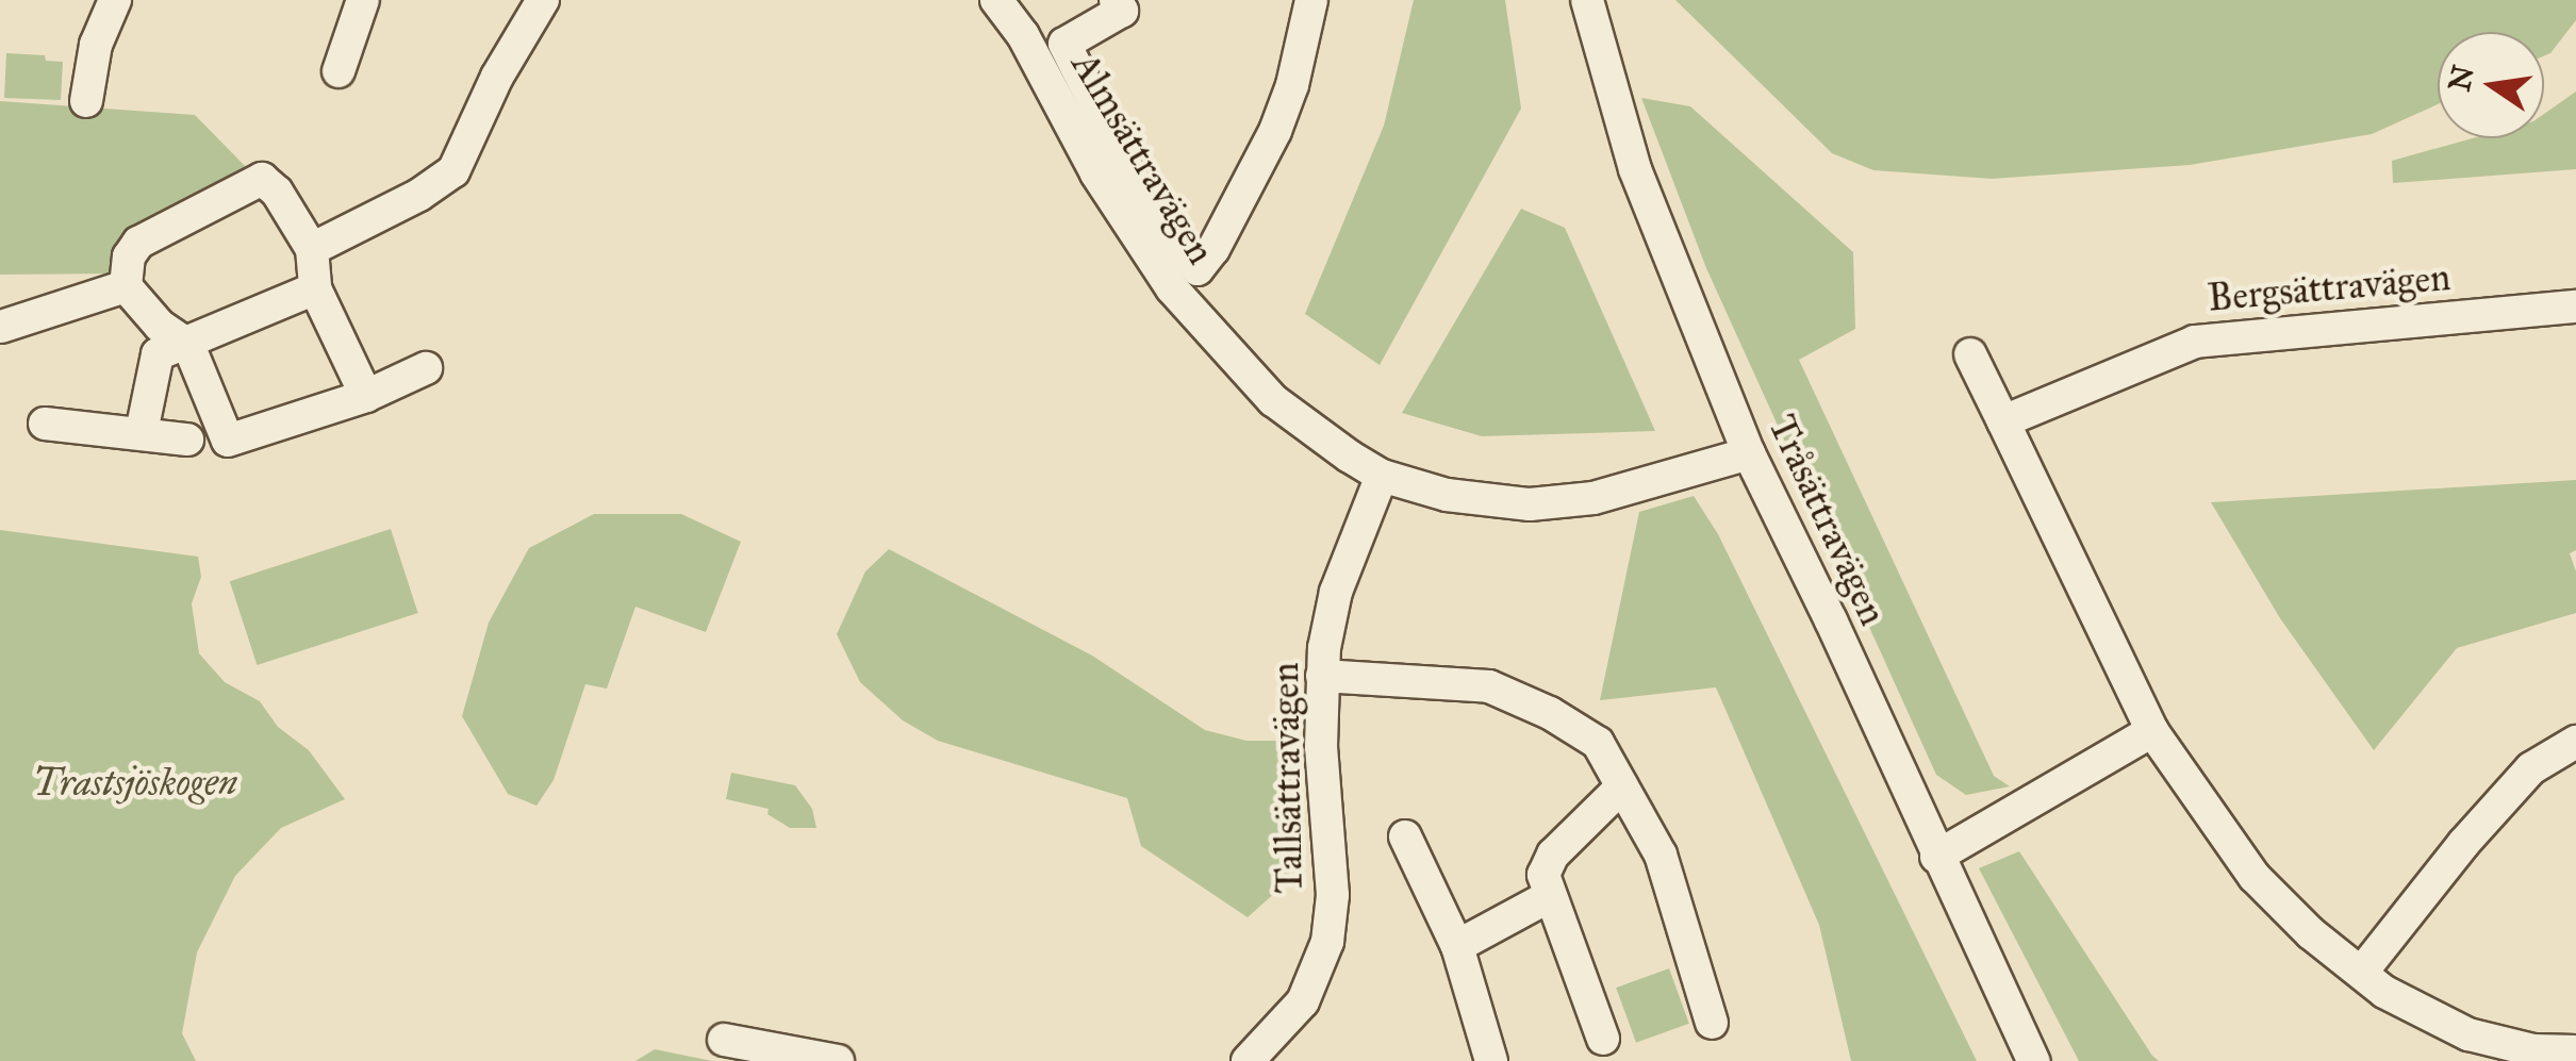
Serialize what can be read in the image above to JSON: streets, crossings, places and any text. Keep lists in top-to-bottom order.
{
  "streets": {
    "street": [
      "Almsättravägen",
      "Bergsättravägen",
      "Tråsättravägen",
      "Tallsättravägen"
    ]
  },
  "crossings": [
    ["Almsättravägen", "Tråsättravägen"],
    ["Almsättravägen", "Tallsättravägen"]
  ],
  "parks": ["Trastsjöskogen"],
  "north": "left"
}
